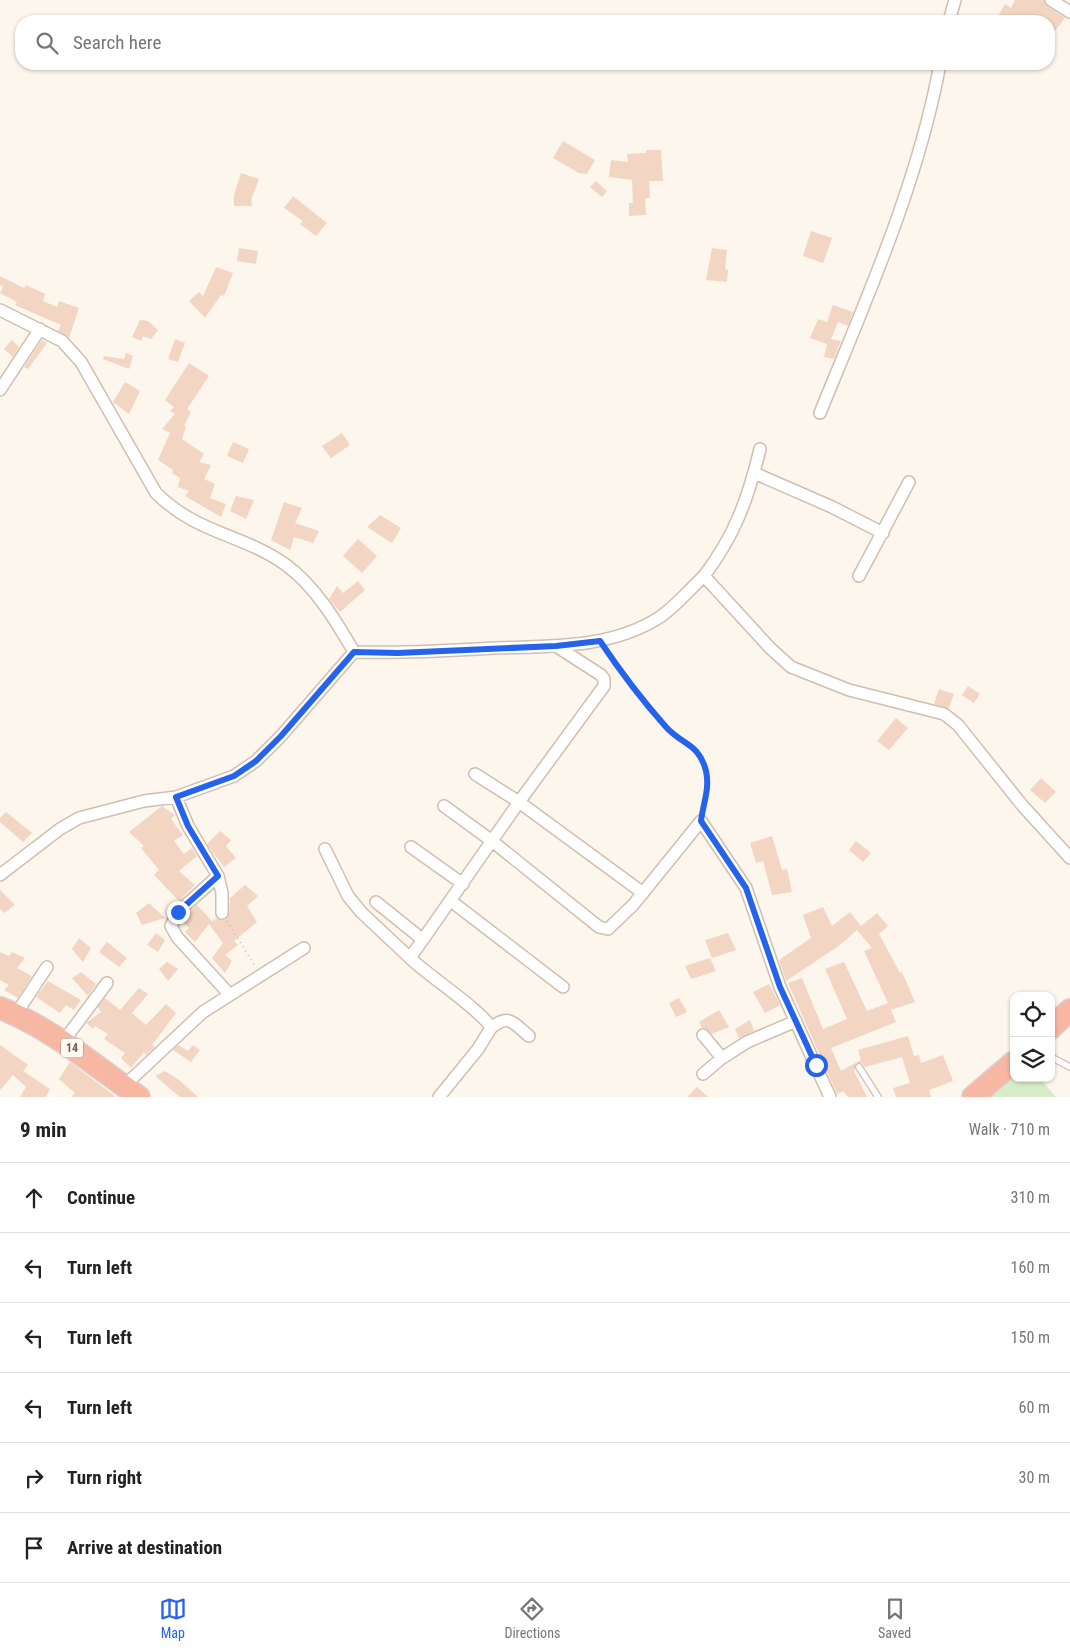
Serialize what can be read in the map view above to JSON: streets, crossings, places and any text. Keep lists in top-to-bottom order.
{
  "streets": {
    "highway": ["14"]
  },
  "page": {
    "search": "Search here",
    "heading": ["9 min", "Walk · 710 m"],
    "list": [
      ["Continue", "310 m"],
      ["Turn left", "160 m"],
      ["Turn left", "150 m"],
      ["Turn left", "60 m"],
      ["Turn right", "30 m"],
      "Arrive at destination"
    ],
    "nav": ["Map", "Directions", "Saved"]
  }
}
